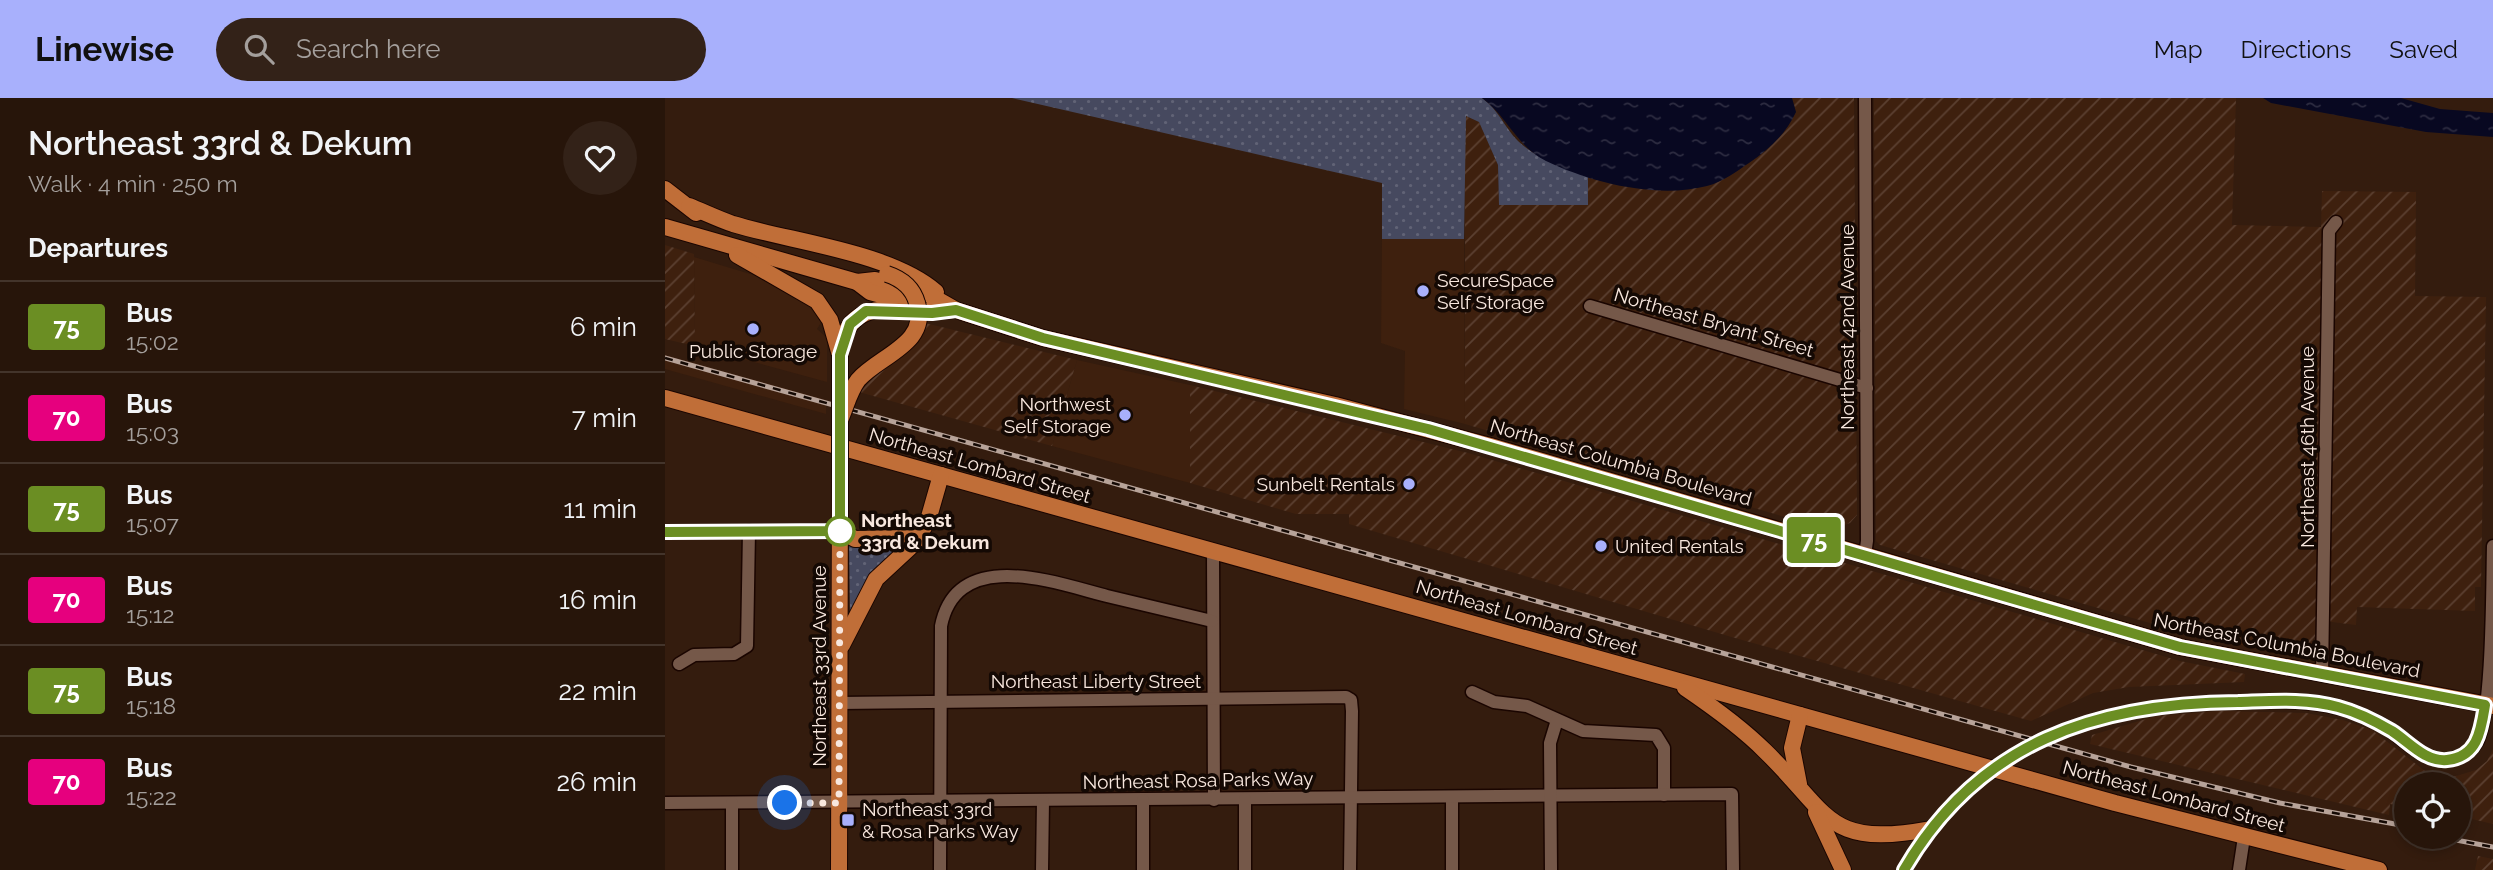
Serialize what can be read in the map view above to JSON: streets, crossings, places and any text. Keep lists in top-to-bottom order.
{
  "streets": {
    "main road": ["Northeast Columbia Boulevard", "Northeast Lombard Street", "Northeast 33rd Avenue"],
    "street": [
      "Northeast Bryant Street",
      "Northeast 42nd Avenue",
      "Northeast 46th Avenue",
      "Northeast Liberty Street",
      "Northeast Rosa Parks Way"
    ]
  },
  "crossings": [
    ["Northeast Bryant Street", "Northeast 42nd Avenue"],
    ["Northeast 42nd Avenue", "Northeast Columbia Boulevard"],
    ["Northeast 46th Avenue", "Northeast Columbia Boulevard"],
    ["Northeast Columbia Boulevard", "Northeast 33rd Avenue"],
    ["Northeast 33rd Avenue", "Northeast Liberty Street"],
    ["Northeast 33rd Avenue", "Northeast Rosa Parks Way"],
    ["Northeast Liberty Street", "Northeast Rosa Parks Way"]
  ],
  "places": {
    "other": [
      "SecureSpace Self Storage",
      "Public Storage",
      "Northwest Self Storage",
      "Sunbelt Rentals",
      "Northeast 33rd & Dekum",
      "United Rentals"
    ],
    "transit": ["Northeast 33rd & Rosa Parks Way"]
  },
  "lines": ["bus line 75"],
  "page": {
    "header": "Linewise",
    "search": "Search here",
    "nav": ["Map", "Directions", "Saved"],
    "heading": [
      ["Northeast 33rd & Dekum", "Walk · 4 min · 250 m"],
      "Departures"
    ],
    "on_map": "75",
    "list": [
      {
        "mark": "75",
        "name": "Bus",
        "note": "15:02",
        "value": "6 min"
      },
      {
        "mark": "70",
        "name": "Bus",
        "note": "15:03",
        "value": "7 min"
      },
      {
        "mark": "75",
        "name": "Bus",
        "note": "15:07",
        "value": "11 min"
      },
      {
        "mark": "70",
        "name": "Bus",
        "note": "15:12",
        "value": "16 min"
      },
      {
        "mark": "75",
        "name": "Bus",
        "note": "15:18",
        "value": "22 min"
      },
      {
        "mark": "70",
        "name": "Bus",
        "note": "15:22",
        "value": "26 min"
      }
    ]
  }
}
